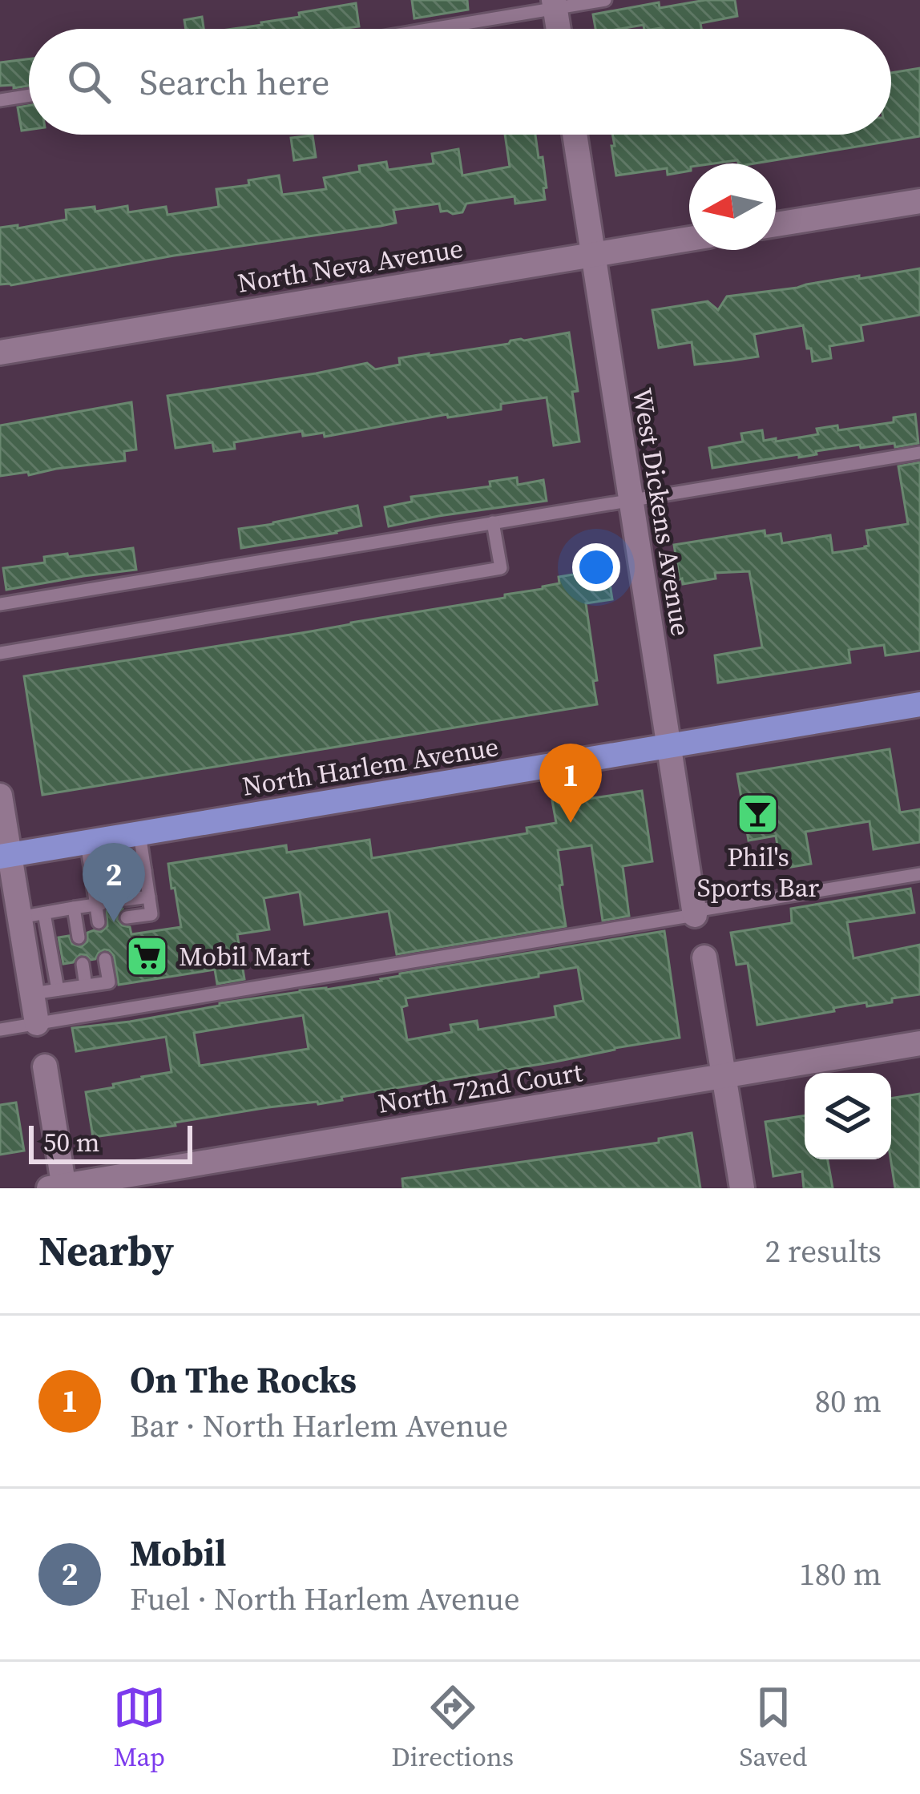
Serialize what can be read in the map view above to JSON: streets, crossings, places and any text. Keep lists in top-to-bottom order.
{
  "streets": {
    "main road": ["North Harlem Avenue"],
    "street": ["North Neva Avenue", "West Dickens Avenue", "North 72nd Court"]
  },
  "crossings": [
    ["North Neva Avenue", "West Dickens Avenue"],
    ["West Dickens Avenue", "North Harlem Avenue"]
  ],
  "places": {
    "bar": ["Phil's Sports Bar"],
    "supermarket": ["Mobil Mart"]
  },
  "scale_bar": "50 m",
  "north": "left",
  "page": {
    "search": "Search here",
    "pins": ["1", "2"],
    "scale": "50 m",
    "heading": ["Nearby", "2 results"],
    "list": [
      {
        "mark": "1",
        "name": "On The Rocks",
        "note": "Bar · North Harlem Avenue",
        "value": "80 m"
      },
      {
        "mark": "2",
        "name": "Mobil",
        "note": "Fuel · North Harlem Avenue",
        "value": "180 m"
      }
    ],
    "nav": ["Map", "Directions", "Saved"]
  }
}
